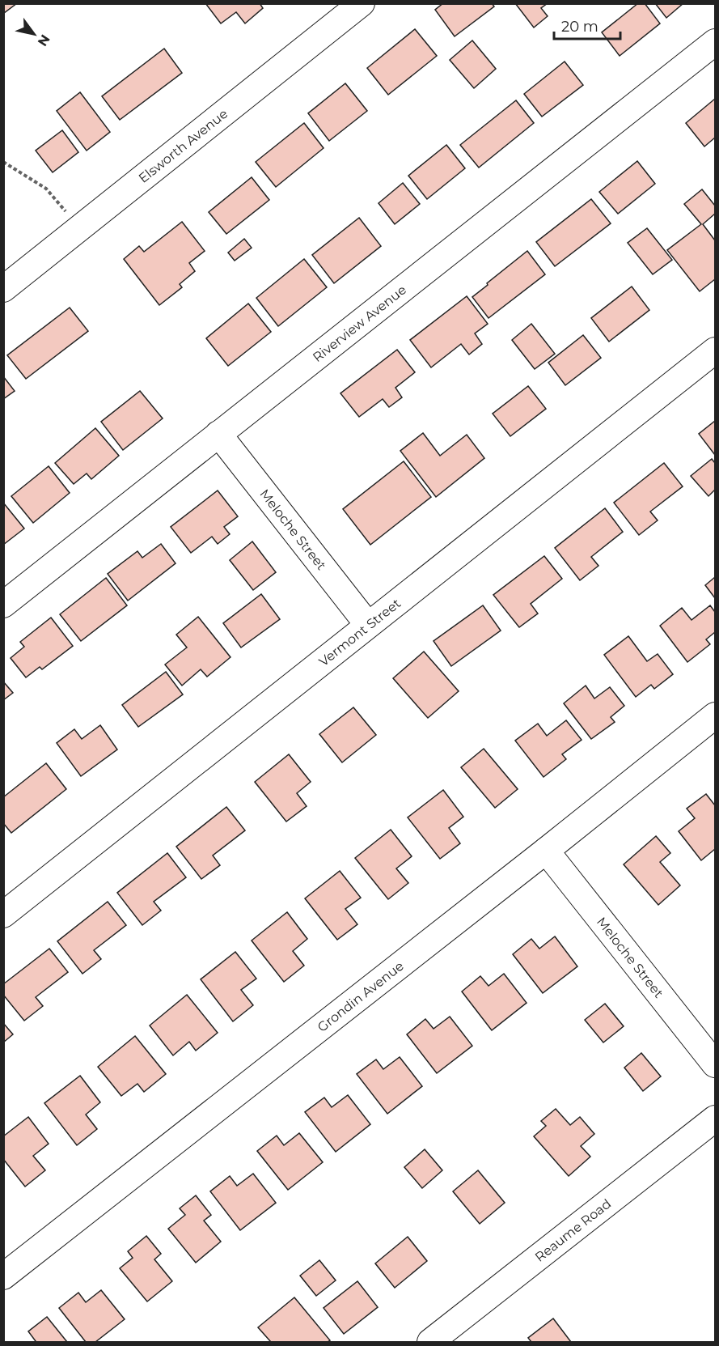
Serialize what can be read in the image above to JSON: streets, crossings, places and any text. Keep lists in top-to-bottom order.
{
  "streets": {
    "street": [
      "Elsworth Avenue",
      "Riverview Avenue",
      "Meloche Street",
      "Vermont Street",
      "Grondin Avenue",
      "Reaume Road"
    ]
  },
  "crossings": [
    ["Riverview Avenue", "Meloche Street"],
    ["Meloche Street", "Vermont Street"],
    ["Meloche Street", "Grondin Avenue"]
  ],
  "scale_bar": "20 m",
  "north": "bottom right"
}
